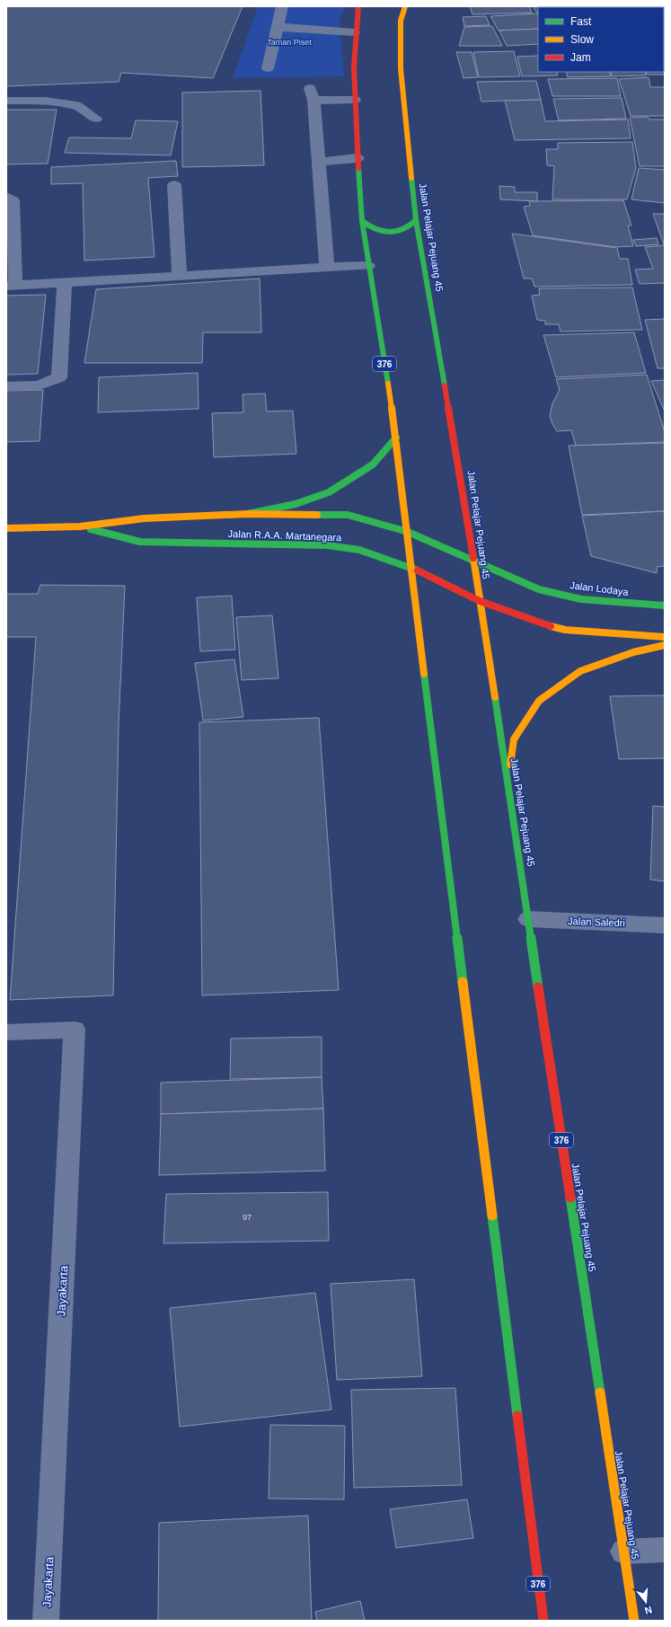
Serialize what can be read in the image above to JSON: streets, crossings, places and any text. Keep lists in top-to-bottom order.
{
  "streets": {
    "main road": [
      "Jalan Pelajar Pejuang 45",
      "376",
      "Jalan R.A.A. Martanegara",
      "Jalan Lodaya"
    ],
    "street": ["Jalan Saledri", "Jayakarta"]
  },
  "crossings": [
    ["Jalan Pelajar Pejuang 45", "Jalan R.A.A. Martanegara"],
    ["Jalan Pelajar Pejuang 45", "Jalan Lodaya"],
    ["Jalan Pelajar Pejuang 45", "Jalan Saledri"],
    ["376", "Jalan R.A.A. Martanegara"],
    ["Jalan R.A.A. Martanegara", "Jalan Lodaya"]
  ],
  "parks": ["Taman Piset"],
  "house_numbers": ["97"],
  "legend": ["Fast", "Slow", "Jam"],
  "north": "bottom"
}
